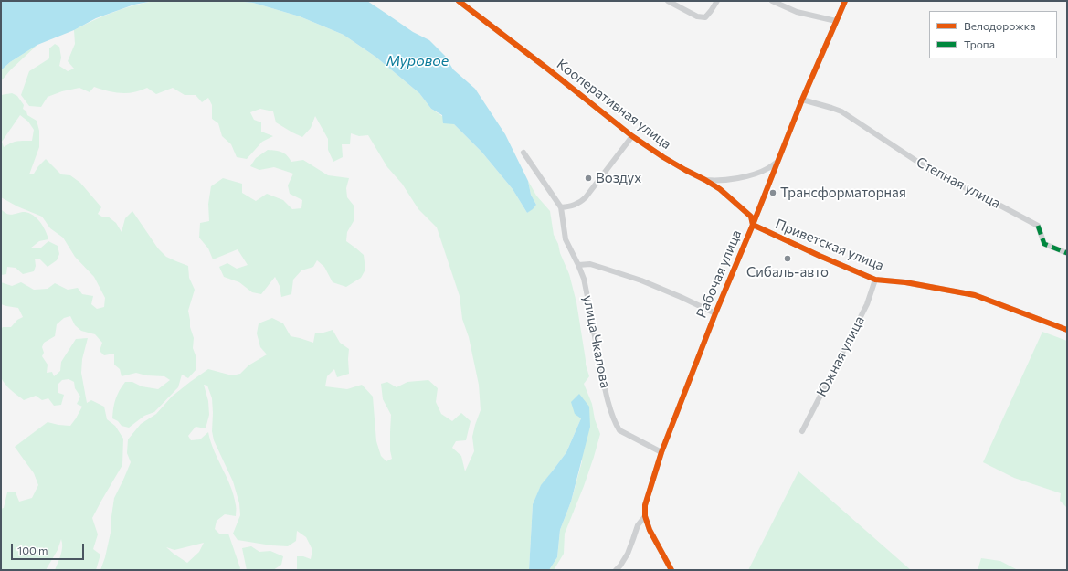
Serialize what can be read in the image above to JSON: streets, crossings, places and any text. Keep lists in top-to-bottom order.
{
  "streets": {
    "street": [
      "Кооперативная улица",
      "Степная улица",
      "Приветская улица",
      "Рабочая улица",
      "улица Чкалова",
      "Южная улица"
    ]
  },
  "crossings": [
    ["Кооперативная улица", "Приветская улица"],
    ["Кооперативная улица", "Рабочая улица"],
    ["Степная улица", "Рабочая улица"],
    ["Приветская улица", "Рабочая улица"],
    ["Приветская улица", "Южная улица"],
    ["Рабочая улица", "улица Чкалова"]
  ],
  "water": ["Муровое"],
  "places": ["Воздух", "Трансформаторная", "Сибаль-авто"],
  "legend": ["Велодорожка", "Тропа"],
  "scale_bar": "100 m"
}
